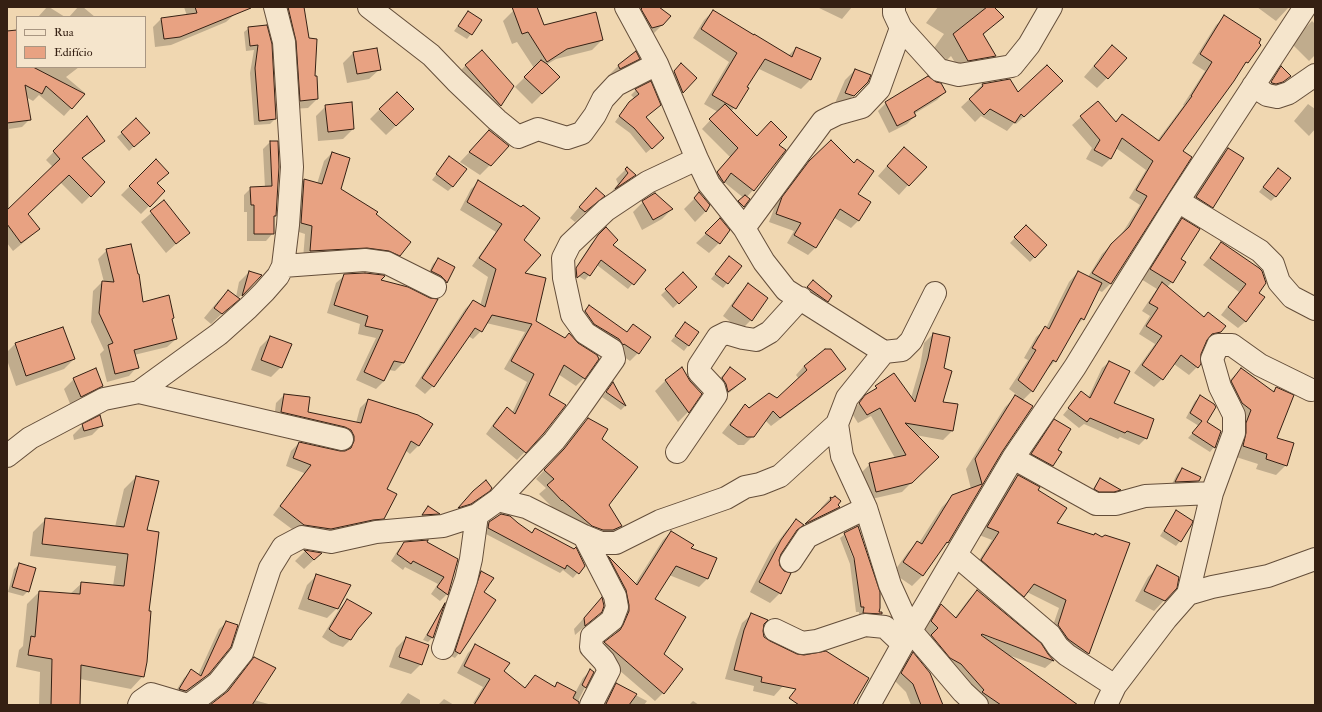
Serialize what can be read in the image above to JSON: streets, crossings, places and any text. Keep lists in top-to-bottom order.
{
  "legend": ["Rua", "Edifício"]
}
